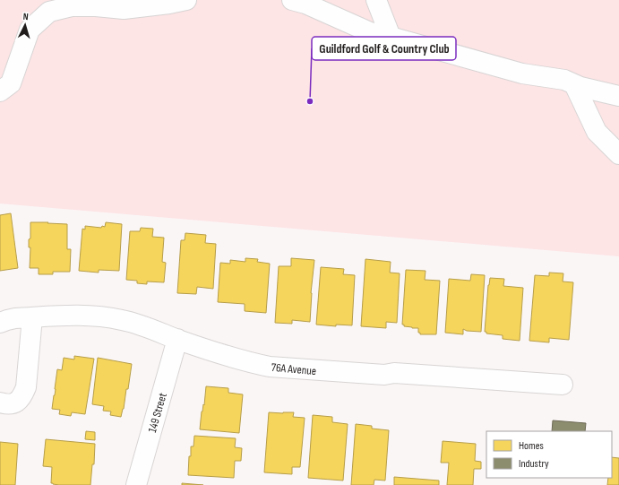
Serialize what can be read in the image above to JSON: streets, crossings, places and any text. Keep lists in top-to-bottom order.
{
  "streets": {
    "street": ["76A Avenue", "149 Street"]
  },
  "crossings": [
    ["76A Avenue", "149 Street"]
  ],
  "places": ["Guildford Golf & Country Club"],
  "legend": ["Homes", "Industry"],
  "north": "top"
}
